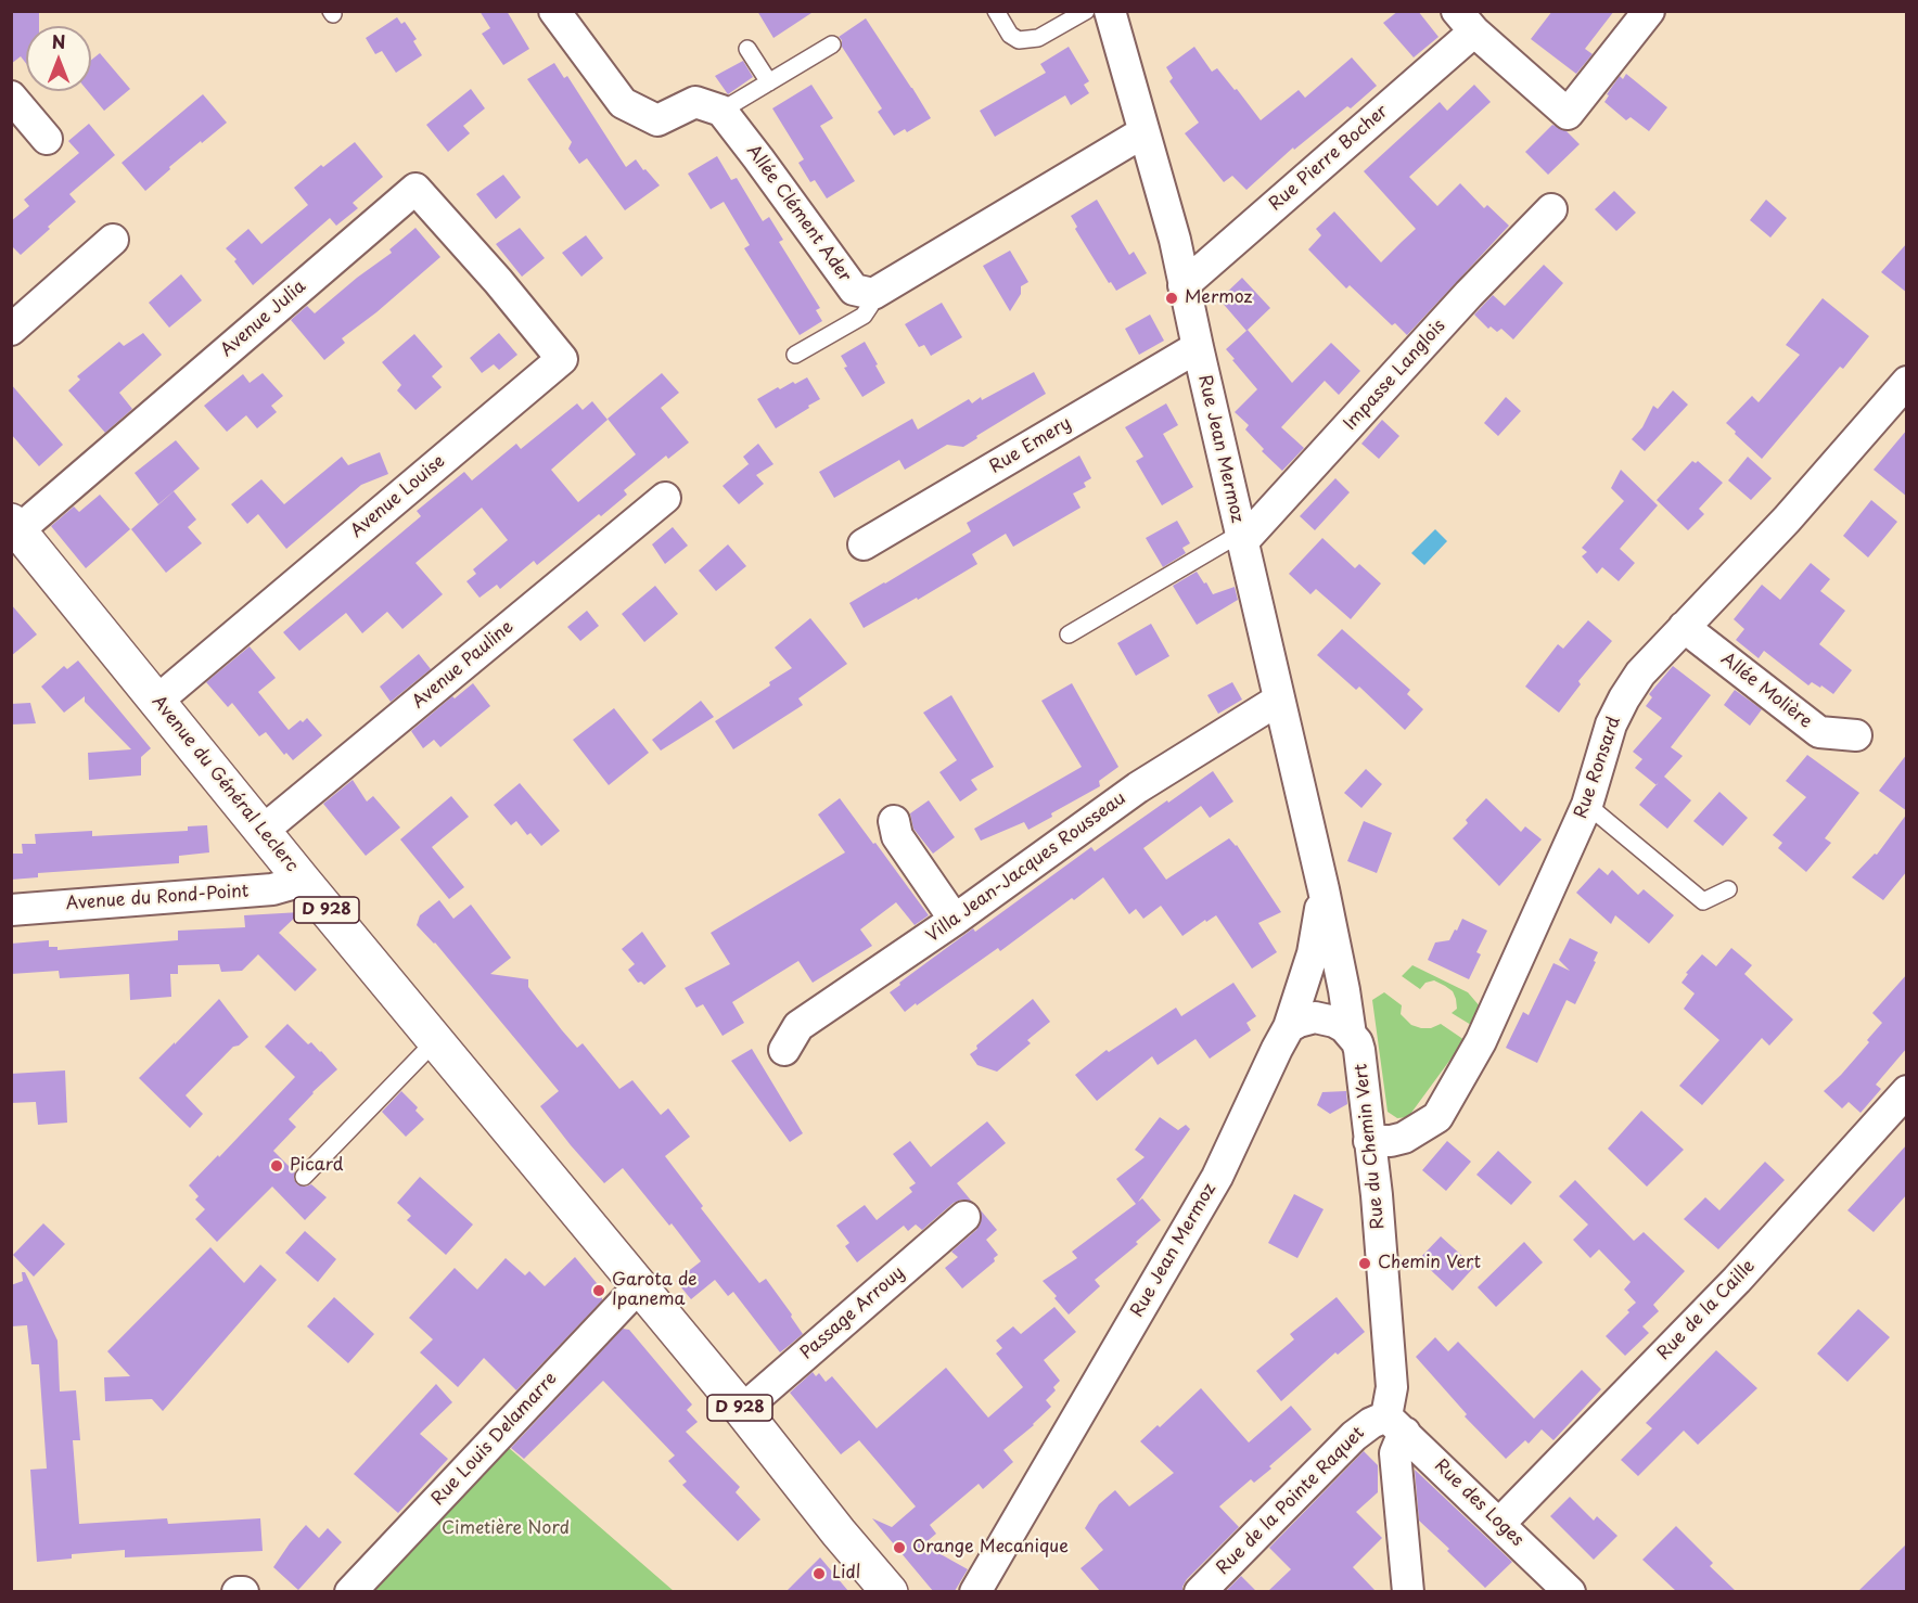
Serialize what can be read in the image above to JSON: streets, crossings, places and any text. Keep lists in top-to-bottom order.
{
  "streets": {
    "main road": ["Avenue du Général Leclerc", "D 928"],
    "street": [
      "Rue Pierre Bocher",
      "Allée Clément Ader",
      "Avenue Julia",
      "Impasse Langlois",
      "Rue Emery",
      "Rue Jean Mermoz",
      "Avenue Louise",
      "Avenue Pauline",
      "Allée Molière",
      "Rue Ronsard",
      "Villa Jean-Jacques Rousseau",
      "Avenue du Rond-Point",
      "Rue du Chemin Vert",
      "Rue de la Caille",
      "Passage Arrouy",
      "Rue Louis Delamarre",
      "Rue de la Pointe Raquet",
      "Rue des Loges"
    ]
  },
  "crossings": [
    ["Rue Pierre Bocher", "Rue Jean Mermoz"],
    ["Avenue Julia", "Avenue Louise"],
    ["Avenue Julia", "Avenue du Général Leclerc"],
    ["Impasse Langlois", "Rue Jean Mermoz"],
    ["Rue Emery", "Rue Jean Mermoz"],
    ["Rue Jean Mermoz", "Villa Jean-Jacques Rousseau"],
    ["Rue Jean Mermoz", "Rue du Chemin Vert"],
    ["Avenue Louise", "Avenue du Général Leclerc"],
    ["Avenue Pauline", "Avenue du Général Leclerc"],
    ["Allée Molière", "Rue Ronsard"],
    ["Rue Ronsard", "Rue du Chemin Vert"],
    ["Avenue du Général Leclerc", "Avenue du Rond-Point"],
    ["Avenue du Général Leclerc", "D 928"],
    ["Avenue du Général Leclerc", "Rue Louis Delamarre"],
    ["D 928", "Passage Arrouy"],
    ["D 928", "Rue Louis Delamarre"],
    ["Rue du Chemin Vert", "Rue de la Pointe Raquet"],
    ["Rue du Chemin Vert", "Rue des Loges"],
    ["Rue de la Caille", "Rue des Loges"],
    ["Rue de la Pointe Raquet", "Rue des Loges"]
  ],
  "parks": ["Cimetière Nord"],
  "places": [
    "Mermoz",
    "Picard",
    "Chemin Vert",
    "Garota de Ipanema",
    "Orange Mecanique",
    "Lidl"
  ],
  "north": "top"
}
